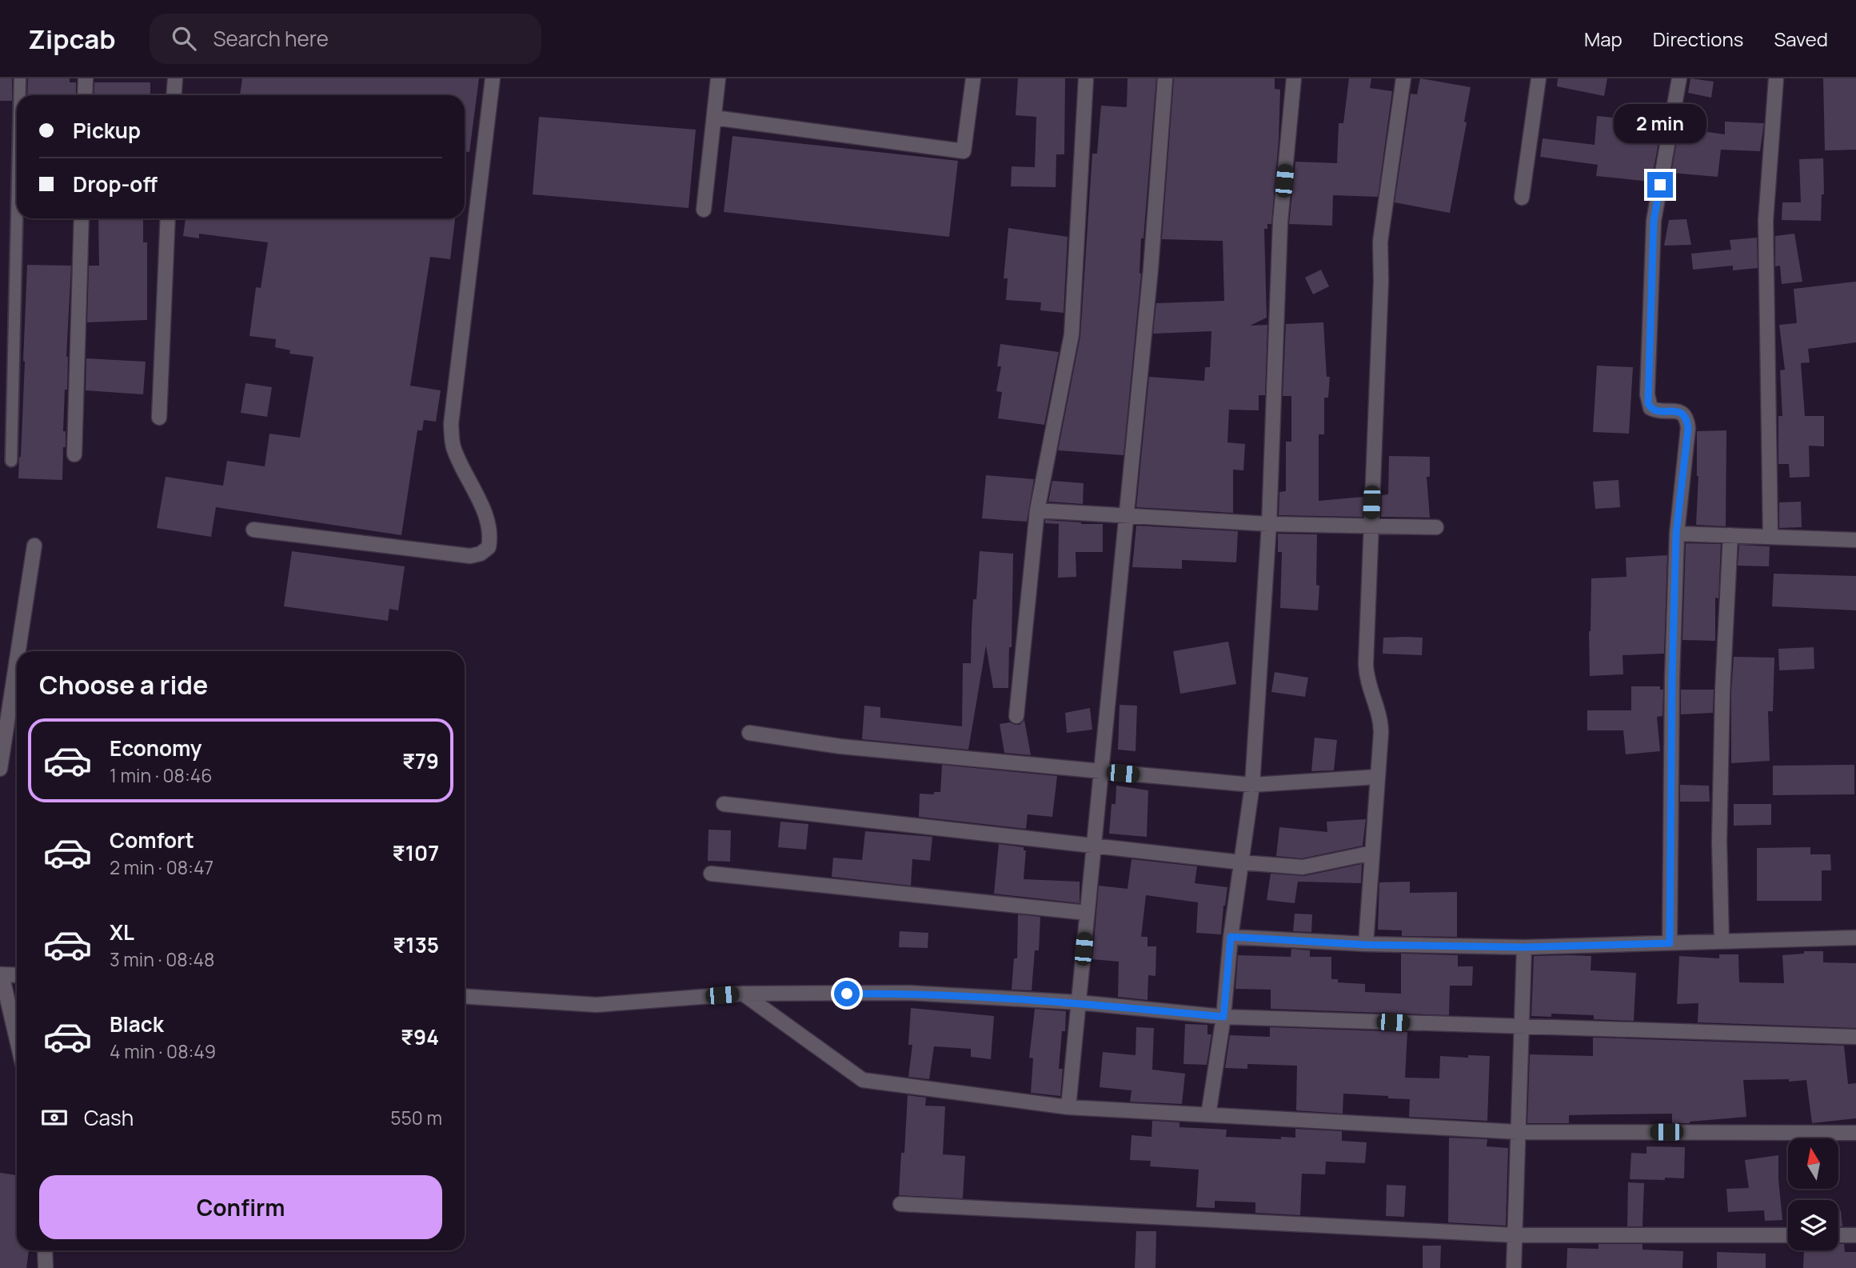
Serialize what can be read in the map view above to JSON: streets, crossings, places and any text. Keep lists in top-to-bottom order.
{
  "north": "top",
  "page": {
    "header": "Zipcab",
    "search": "Search here",
    "nav": ["Map", "Directions", "Saved"],
    "banner": ["Pickup", "Drop-off"],
    "bubble": "2 min",
    "heading": "Choose a ride",
    "list": [
      {
        "name": "Economy",
        "note": "1 min · 08:46",
        "value": "₹79"
      },
      {
        "name": "Comfort",
        "note": "2 min · 08:47",
        "value": "₹107"
      },
      {
        "name": "XL",
        "note": "3 min · 08:48",
        "value": "₹135"
      },
      {
        "name": "Black",
        "note": "4 min · 08:49",
        "value": "₹94"
      }
    ],
    "pay": ["Cash", "550 m"],
    "buttons": "Confirm"
  }
}
